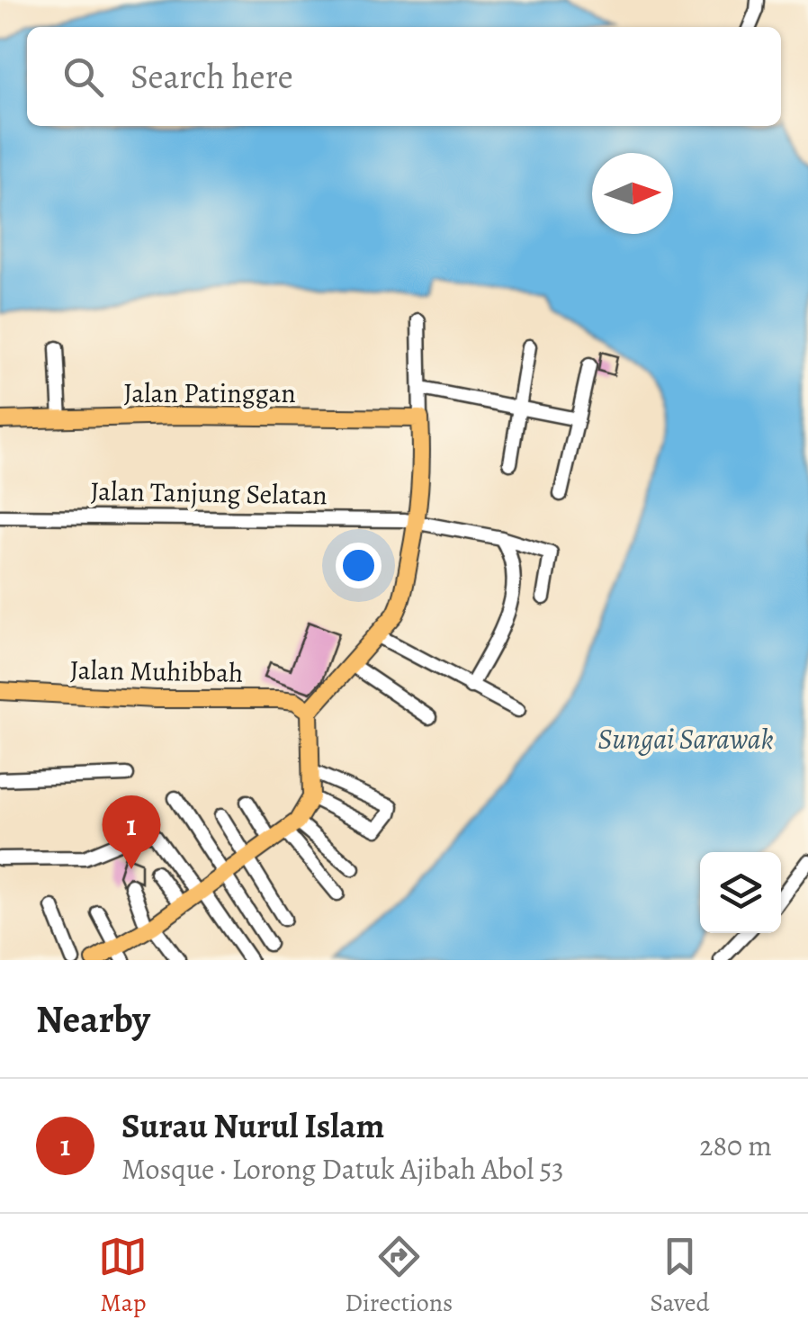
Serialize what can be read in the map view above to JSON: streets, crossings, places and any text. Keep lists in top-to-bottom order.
{
  "streets": {
    "main road": ["Jalan Patinggan", "Jalan Muhibbah"],
    "street": ["Jalan Tanjung Selatan"]
  },
  "water": ["Sungai Sarawak"],
  "north": "right",
  "page": {
    "search": "Search here",
    "pins": "1",
    "heading": "Nearby",
    "list": [
      {
        "mark": "1",
        "name": "Surau Nurul Islam",
        "note": "Mosque · Lorong Datuk Ajibah Abol 53",
        "value": "280 m"
      }
    ],
    "nav": ["Map", "Directions", "Saved"]
  }
}
